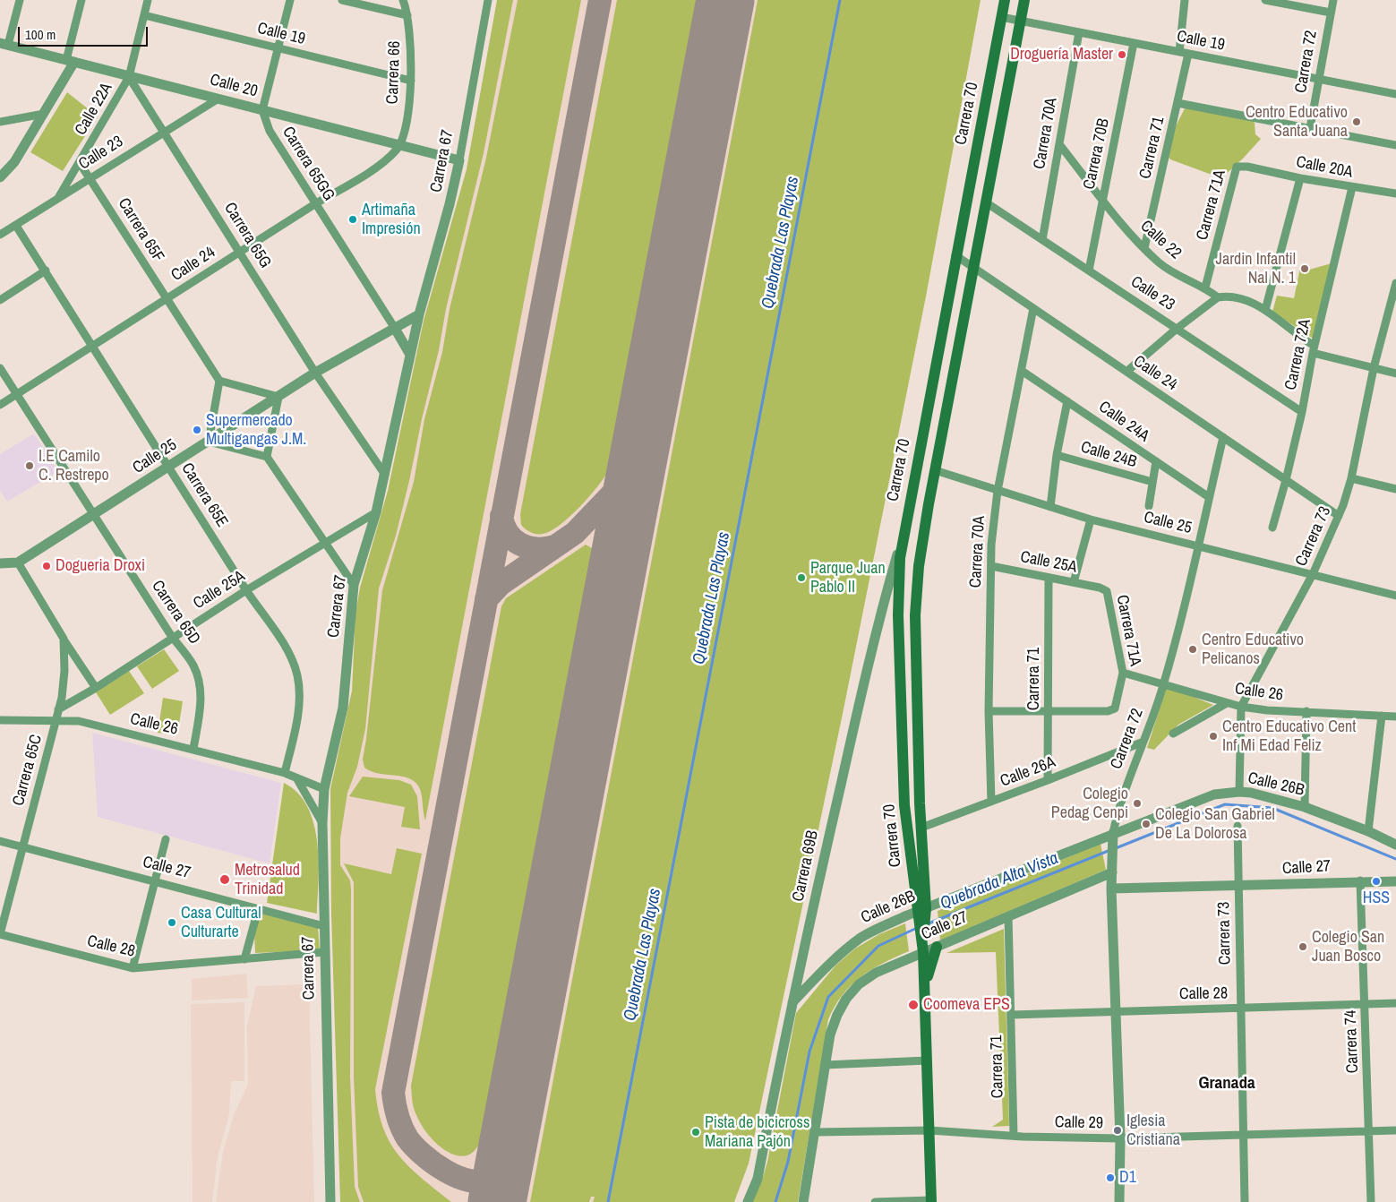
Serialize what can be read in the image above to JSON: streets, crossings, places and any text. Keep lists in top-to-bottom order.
{
  "streets": {
    "main road": ["Carrera 70"],
    "street": [
      "Calle 19",
      "Carrera 72",
      "Carrera 66",
      "Calle 20",
      "Calle 22A",
      "Carrera 70A",
      "Carrera 71",
      "Calle 23",
      "Carrera 70B",
      "Carrera 67",
      "Carrera 65GG",
      "Calle 20A",
      "Carrera 71A",
      "Carrera 65F",
      "Carrera 65G",
      "Calle 22",
      "Calle 24",
      "Carrera 72A",
      "Calle 24A",
      "Calle 24B",
      "Calle 25",
      "Carrera 65E",
      "Carrera 73",
      "Calle 25A",
      "Carrera 65D",
      "Calle 26",
      "Carrera 65C",
      "Calle 26A",
      "Calle 26B",
      "Carrera 69B",
      "Calle 27",
      "Calle 28",
      "Carrera 74",
      "Calle 29"
    ]
  },
  "crossings": [
    ["Calle 19", "Carrera 72"],
    ["Calle 19", "Carrera 66"],
    ["Calle 19", "Carrera 70"],
    ["Calle 19", "Carrera 70A"],
    ["Calle 19", "Carrera 71"],
    ["Calle 19", "Carrera 70B"],
    ["Carrera 72", "Calle 24"],
    ["Carrera 72", "Calle 24A"],
    ["Carrera 72", "Calle 25"],
    ["Carrera 72", "Calle 26"],
    ["Carrera 72", "Calle 26A"],
    ["Carrera 72", "Calle 26B"],
    ["Carrera 72", "Calle 27"],
    ["Carrera 72", "Calle 28"],
    ["Carrera 72", "Calle 29"],
    ["Carrera 66", "Calle 20"],
    ["Carrera 66", "Calle 24"],
    ["Calle 20", "Calle 22A"],
    ["Calle 20", "Calle 23"],
    ["Calle 20", "Carrera 67"],
    ["Calle 20", "Carrera 65GG"],
    ["Calle 20", "Carrera 65G"],
    ["Calle 20", "Calle 24"],
    ["Calle 22A", "Calle 23"],
    ["Calle 22A", "Carrera 65F"],
    ["Calle 22A", "Carrera 65G"],
    ["Carrera 70", "Calle 23"],
    ["Carrera 70", "Calle 24"],
    ["Carrera 70", "Calle 25"],
    ["Carrera 70", "Calle 26A"],
    ["Carrera 70", "Calle 26B"],
    ["Carrera 70", "Carrera 69B"],
    ["Carrera 70", "Calle 27"],
    ["Carrera 70", "Calle 29"],
    ["Carrera 70A", "Calle 23"],
    ["Carrera 70A", "Calle 22"],
    ["Carrera 70A", "Calle 24"],
    ["Carrera 70A", "Calle 24A"],
    ["Carrera 70A", "Calle 25"],
    ["Carrera 70A", "Calle 25A"],
    ["Carrera 70A", "Calle 26A"],
    ["Carrera 71", "Carrera 71A"],
    ["Carrera 71", "Calle 22"],
    ["Carrera 71", "Calle 25A"],
    ["Carrera 71", "Calle 26A"],
    ["Carrera 71", "Calle 27"],
    ["Carrera 71", "Calle 28"],
    ["Carrera 71", "Calle 29"],
    ["Calle 23", "Carrera 70B"],
    ["Calle 23", "Carrera 65F"],
    ["Calle 23", "Carrera 65G"],
    ["Calle 23", "Carrera 72A"],
    ["Calle 23", "Carrera 65E"],
    ["Carrera 70B", "Calle 22"],
    ["Carrera 67", "Carrera 65G"],
    ["Carrera 67", "Calle 25"],
    ["Carrera 67", "Calle 25A"],
    ["Carrera 67", "Calle 26"],
    ["Carrera 67", "Calle 27"],
    ["Carrera 67", "Calle 28"],
    ["Carrera 65GG", "Calle 24"],
    ["Carrera 65GG", "Calle 25"],
    ["Calle 20A", "Carrera 71A"],
    ["Calle 20A", "Carrera 72A"],
    ["Carrera 71A", "Calle 22"],
    ["Carrera 71A", "Calle 25A"],
    ["Carrera 71A", "Calle 26"],
    ["Carrera 65F", "Calle 24"],
    ["Carrera 65G", "Calle 24"],
    ["Carrera 65G", "Calle 25"],
    ["Calle 24", "Carrera 72A"],
    ["Calle 24", "Carrera 65E"],
    ["Calle 24", "Carrera 73"],
    ["Calle 24", "Carrera 65D"],
    ["Calle 25", "Carrera 65E"],
    ["Calle 25", "Carrera 73"],
    ["Calle 25", "Carrera 65D"],
    ["Calle 25", "Carrera 65C"],
    ["Carrera 65E", "Calle 25A"],
    ["Carrera 65E", "Calle 26"],
    ["Carrera 73", "Calle 26"],
    ["Carrera 73", "Calle 26B"],
    ["Carrera 73", "Calle 27"],
    ["Carrera 73", "Calle 28"],
    ["Carrera 73", "Calle 29"],
    ["Calle 25A", "Carrera 65D"],
    ["Calle 25A", "Carrera 65C"],
    ["Carrera 65D", "Calle 26"],
    ["Calle 26", "Carrera 65C"],
    ["Carrera 65C", "Calle 27"],
    ["Carrera 65C", "Calle 28"],
    ["Calle 26B", "Carrera 69B"],
    ["Calle 27", "Carrera 74"],
    ["Calle 28", "Carrera 74"],
    ["Carrera 74", "Calle 29"]
  ],
  "districts": ["Granada"],
  "water": ["Quebrada Las Playas", "Quebrada Alta Vista"],
  "places": [
    "Droguería Master",
    "Centro Educativo Santa Juana",
    "Artimaña Impresión",
    "Jardin Infantil Nal N. 1",
    "Supermercado Multigangas J.M.",
    "I.E Camilo C. Restrepo",
    "Dogueria Droxi",
    "Parque Juan Pablo II",
    "Centro Educativo Pelicanos",
    "Centro Educativo Cent Inf Mi Edad Feliz",
    "Colegio Pedag Cenpi",
    "Colegio San Gabriel De La Dolorosa",
    "Metrosalud Trinidad",
    "HSS",
    "Casa Cultural Culturarte",
    "Colegio San Juan Bosco",
    "Coomeva EPS",
    "Iglesia Cristiana",
    "Pista de bicicross Mariana Pajón",
    "D1"
  ],
  "scale_bar": "100 m"
}
